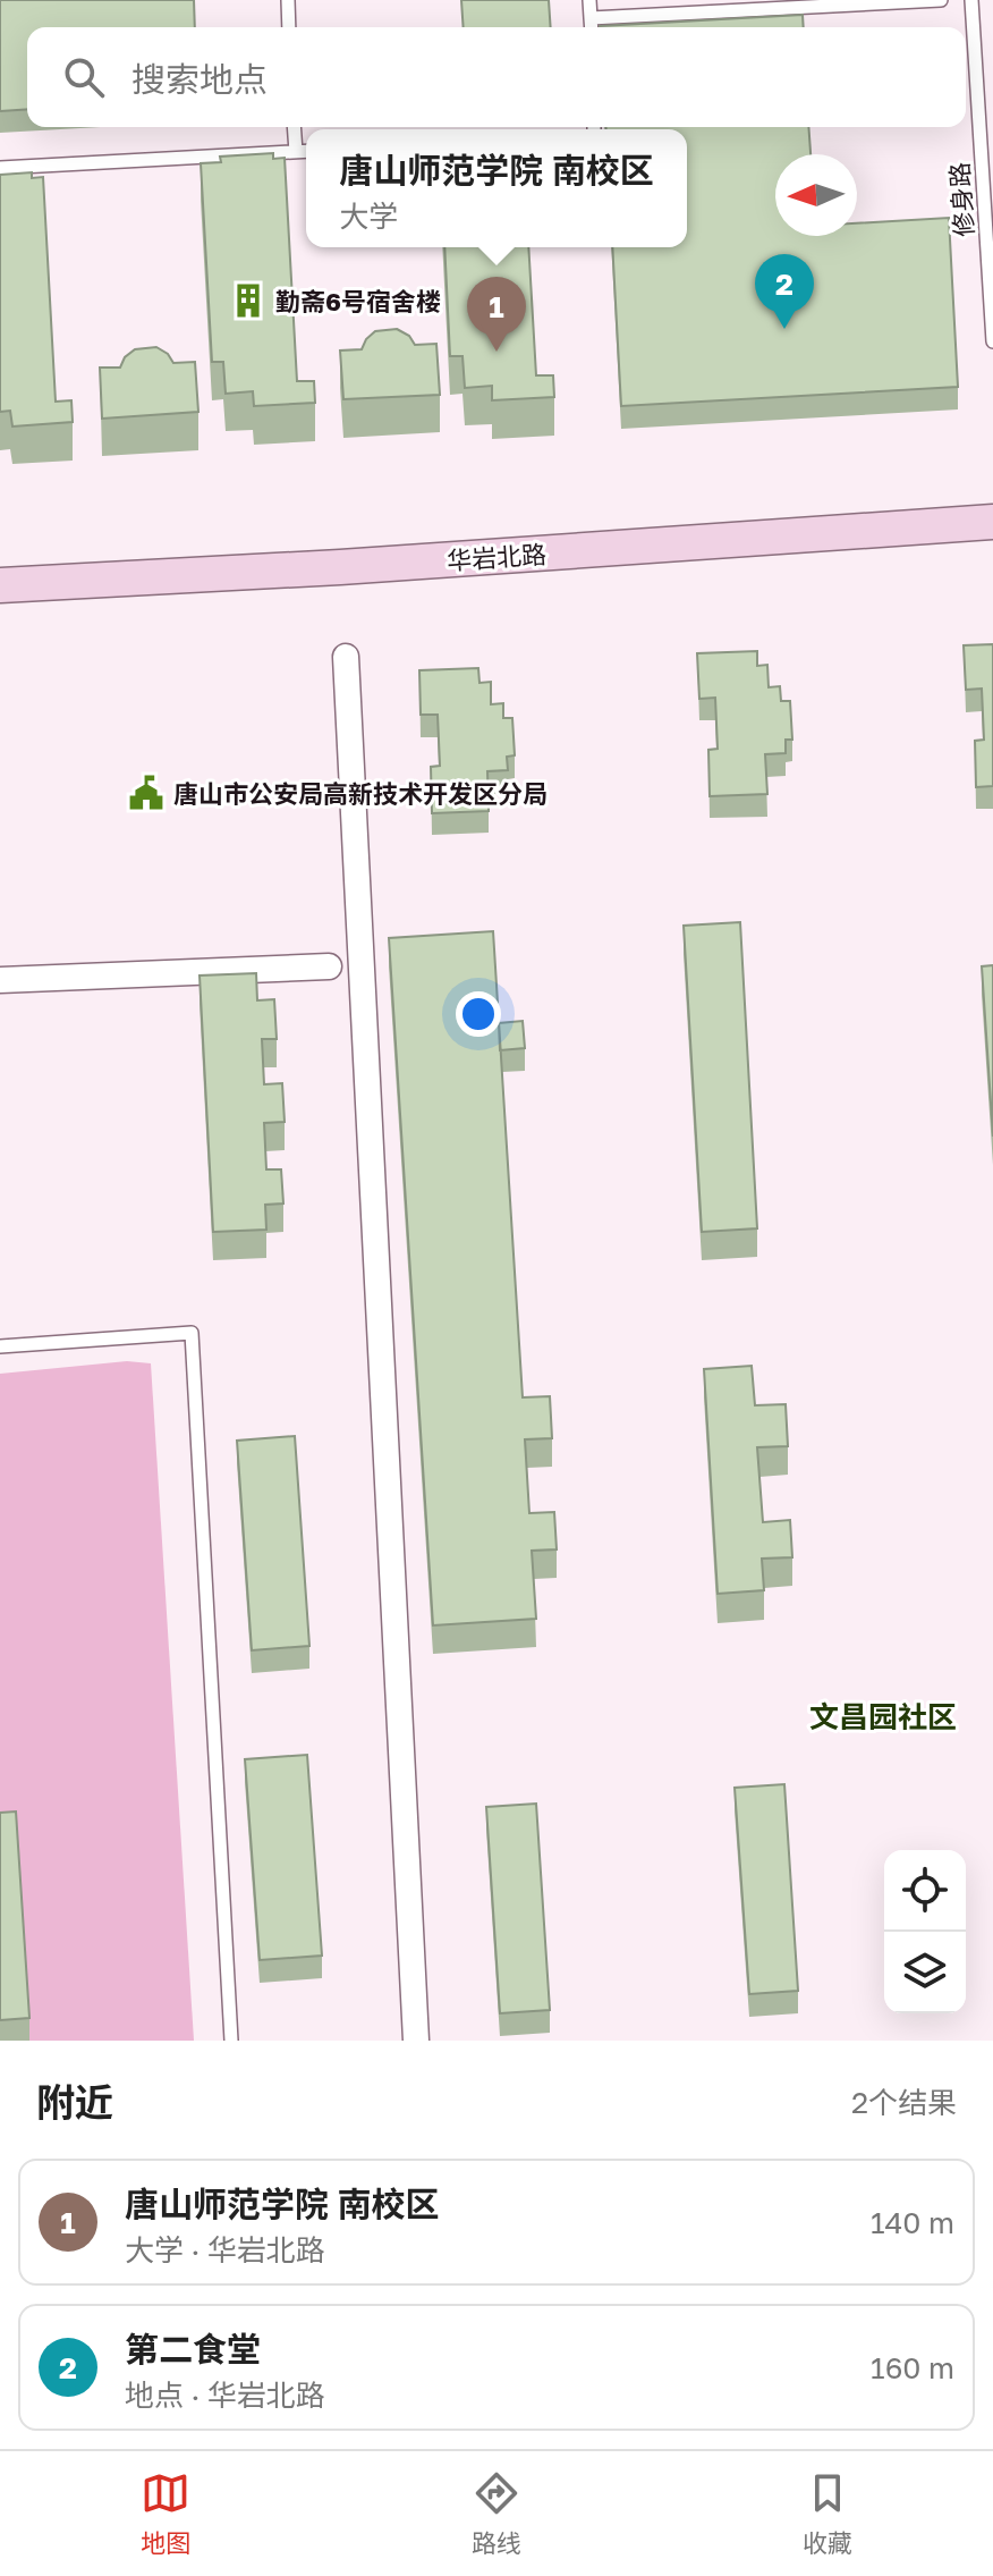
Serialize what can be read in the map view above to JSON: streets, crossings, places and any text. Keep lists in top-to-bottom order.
{
  "streets": {
    "street": ["华岩北路"],
    "lane": ["修身路"]
  },
  "districts": ["文昌园社区"],
  "places": {
    "building": ["勤斋6号宿舍楼"],
    "public building": ["唐山市公安局高新技术开发区分局"]
  },
  "north": "left",
  "page": {
    "search": "搜索地点",
    "popup": ["唐山师范学院 南校区", "大学"],
    "pins": ["2", "1"],
    "heading": ["附近", "2个结果"],
    "list": [
      {
        "mark": "1",
        "name": "唐山师范学院 南校区",
        "note": "大学 · 华岩北路",
        "value": "140 m"
      },
      {
        "mark": "2",
        "name": "第二食堂",
        "note": "地点 · 华岩北路",
        "value": "160 m"
      }
    ],
    "nav": ["地图", "路线", "收藏"]
  }
}
